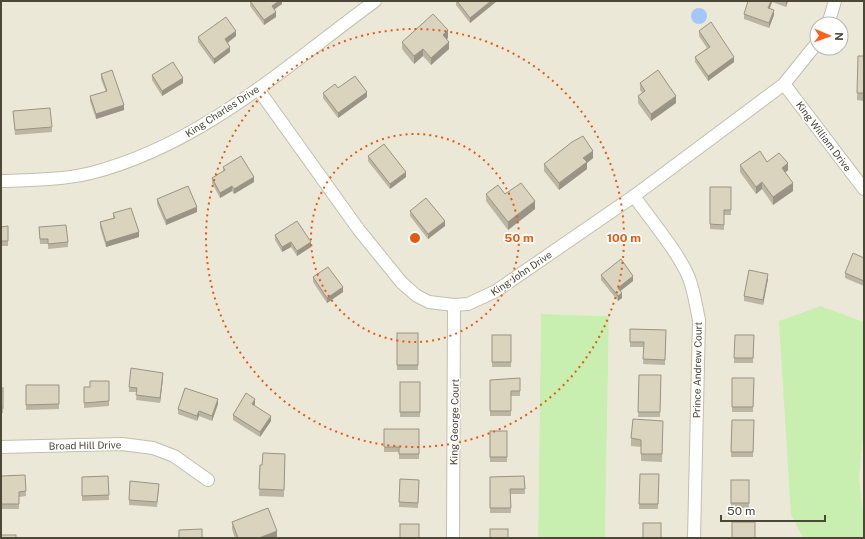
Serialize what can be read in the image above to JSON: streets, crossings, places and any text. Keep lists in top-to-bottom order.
{
  "streets": {
    "street": [
      "King Charles Drive",
      "King William Drive",
      "King John Drive",
      "Prince Andrew Court",
      "King George Court",
      "Broad Hill Drive"
    ]
  },
  "crossings": [
    ["King Charles Drive", "King John Drive"],
    ["King William Drive", "King John Drive"],
    ["King John Drive", "Prince Andrew Court"],
    ["King John Drive", "King George Court"]
  ],
  "scale_bar": "50 m",
  "north": "right",
  "rings": ["50 m", "100 m"]
}
